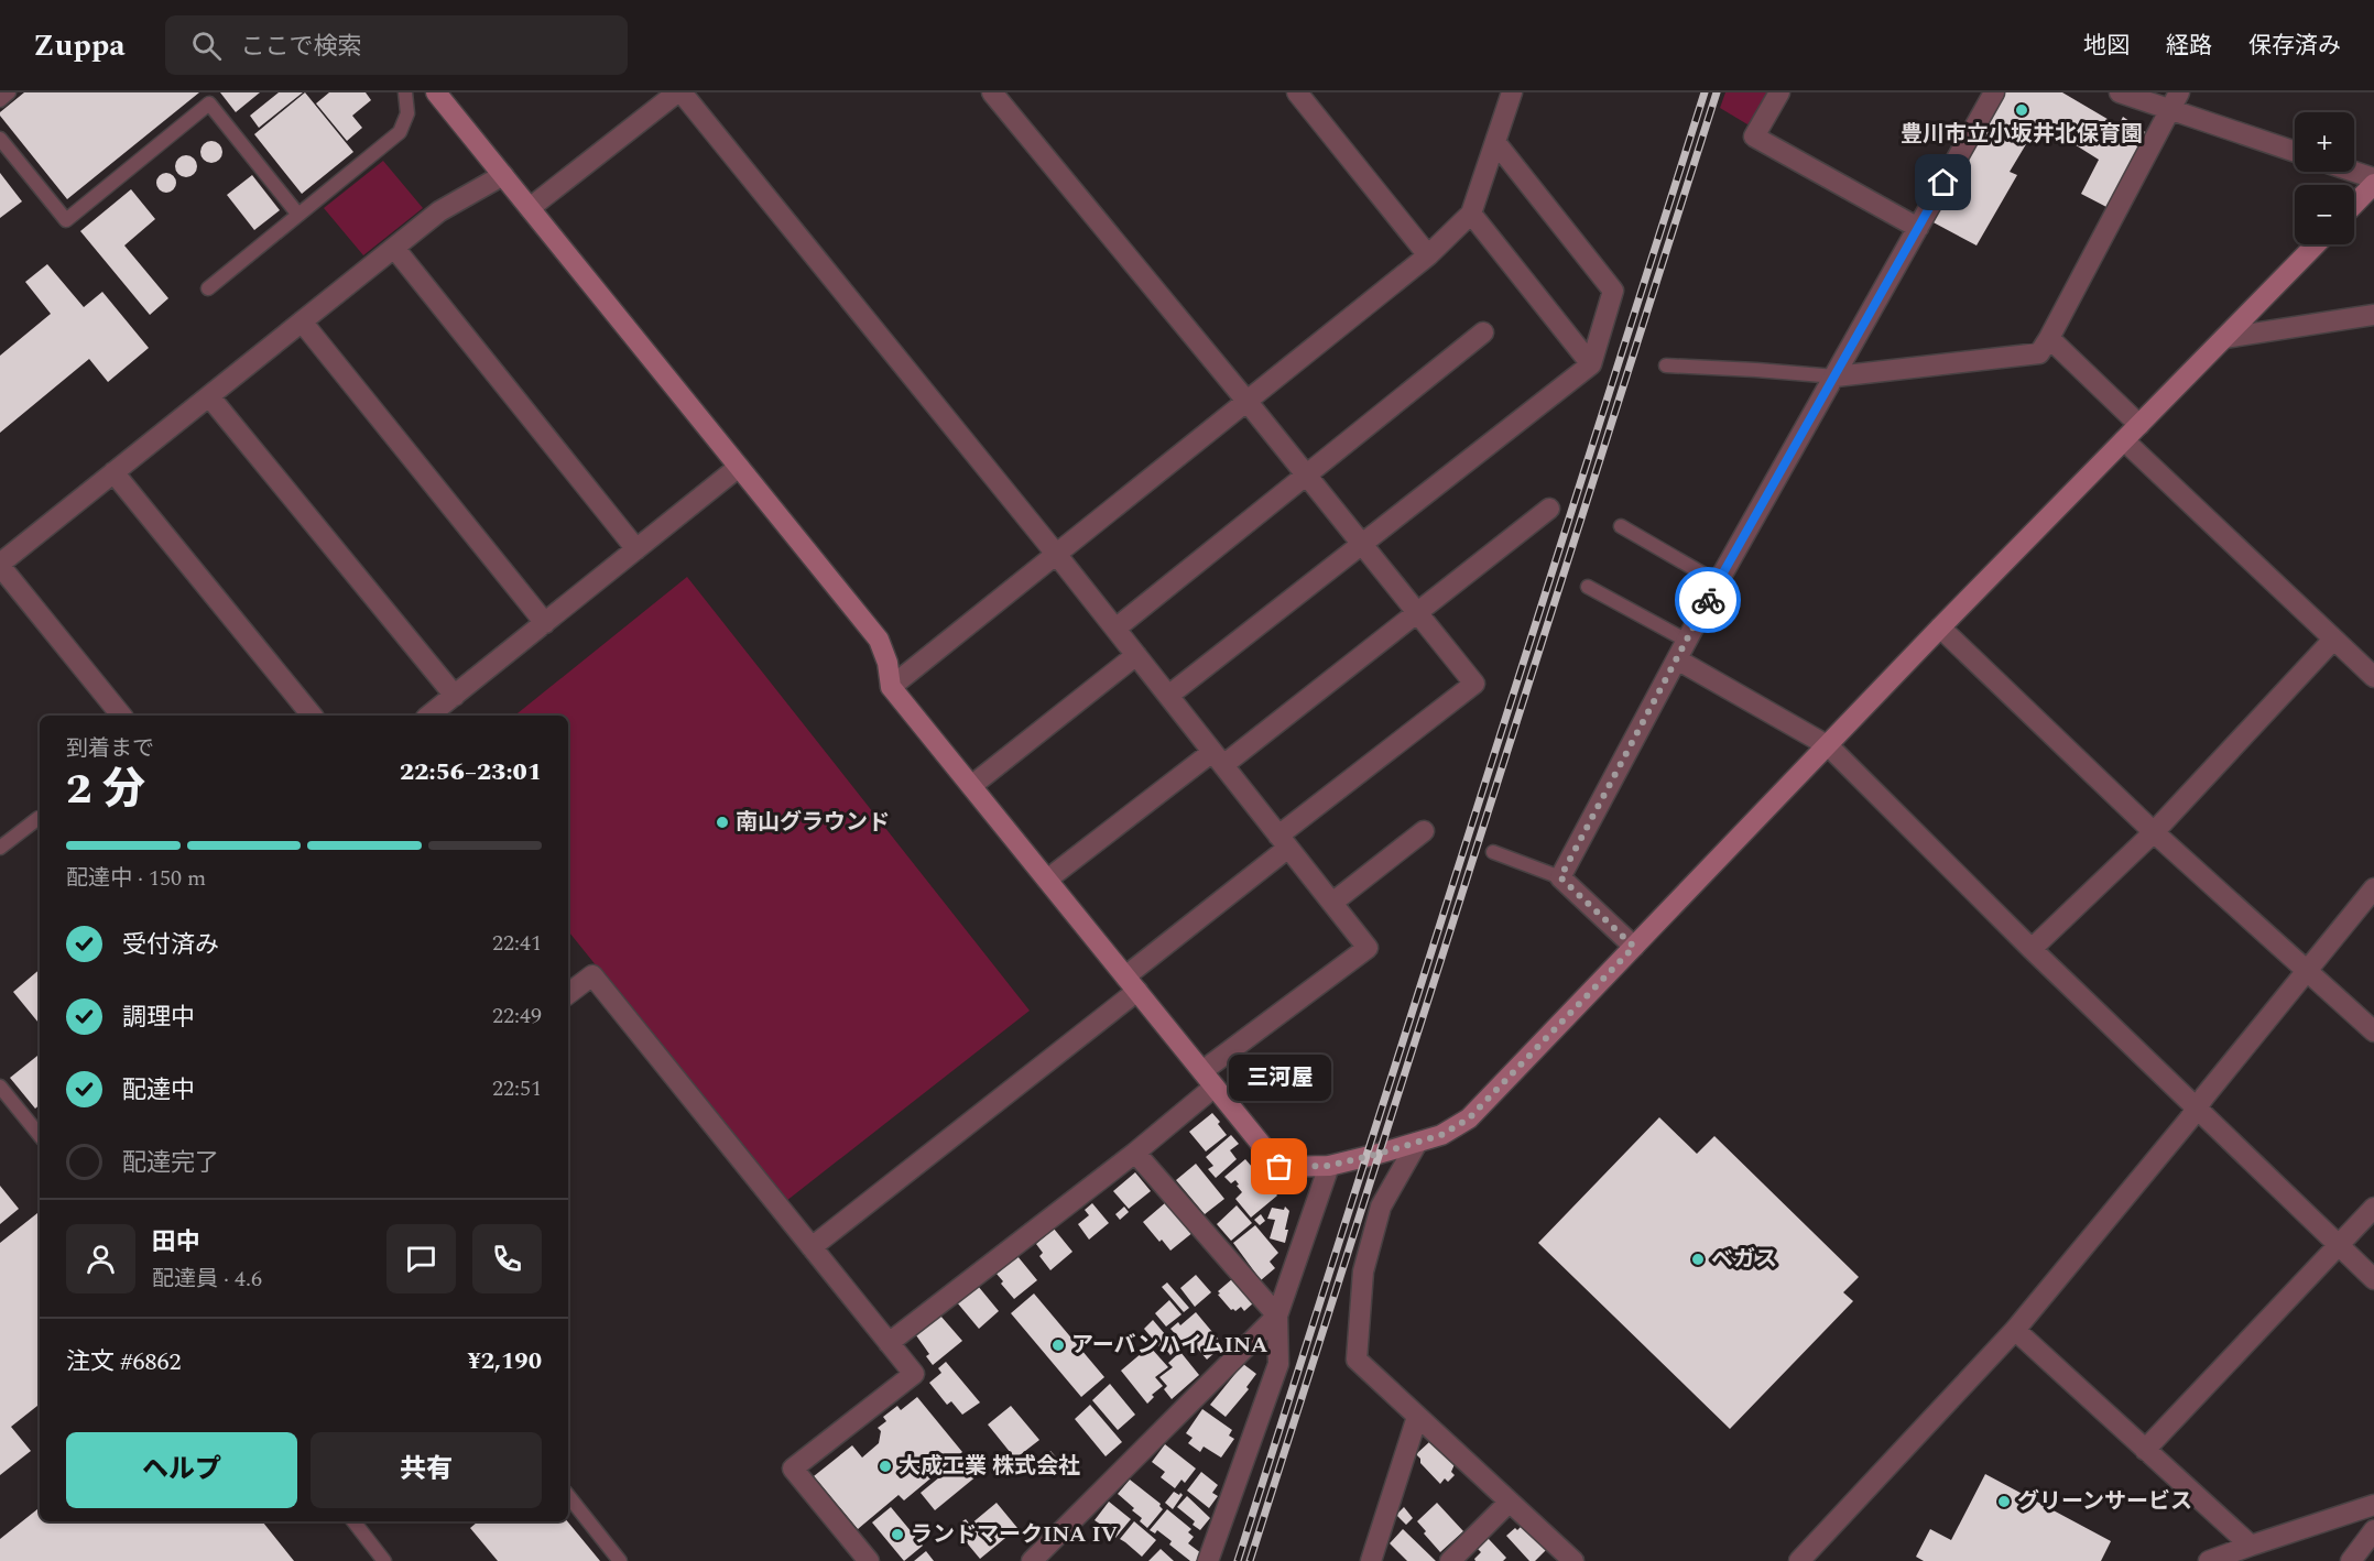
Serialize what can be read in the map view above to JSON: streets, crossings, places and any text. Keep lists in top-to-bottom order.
{
  "places": [
    "豊川市立小坂井北保育園",
    "南山グラウンド",
    "三河屋",
    "ベガス",
    "アーバンハイムINA",
    "大成工業 株式会社",
    "グリーンサービス",
    "ランドマークINA IV"
  ],
  "page": {
    "header": "Zuppa",
    "search": "ここで検索",
    "nav": ["地図", "経路", "保存済み"],
    "map_buttons": ["+", "−"],
    "heading": ["2 分", "到着まで", "22:56–23:01"],
    "panel": [
      "田中",
      "配達員 · 4.6",
      "注文 #6862",
      "¥2,190"
    ],
    "bar": "配達中 · 150 m",
    "list": [
      ["受付済み", "22:41"],
      ["調理中", "22:49"],
      ["配達中", "22:51"],
      "配達完了"
    ],
    "bubble": "三河屋",
    "buttons": ["ヘルプ", "共有"]
  }
}
